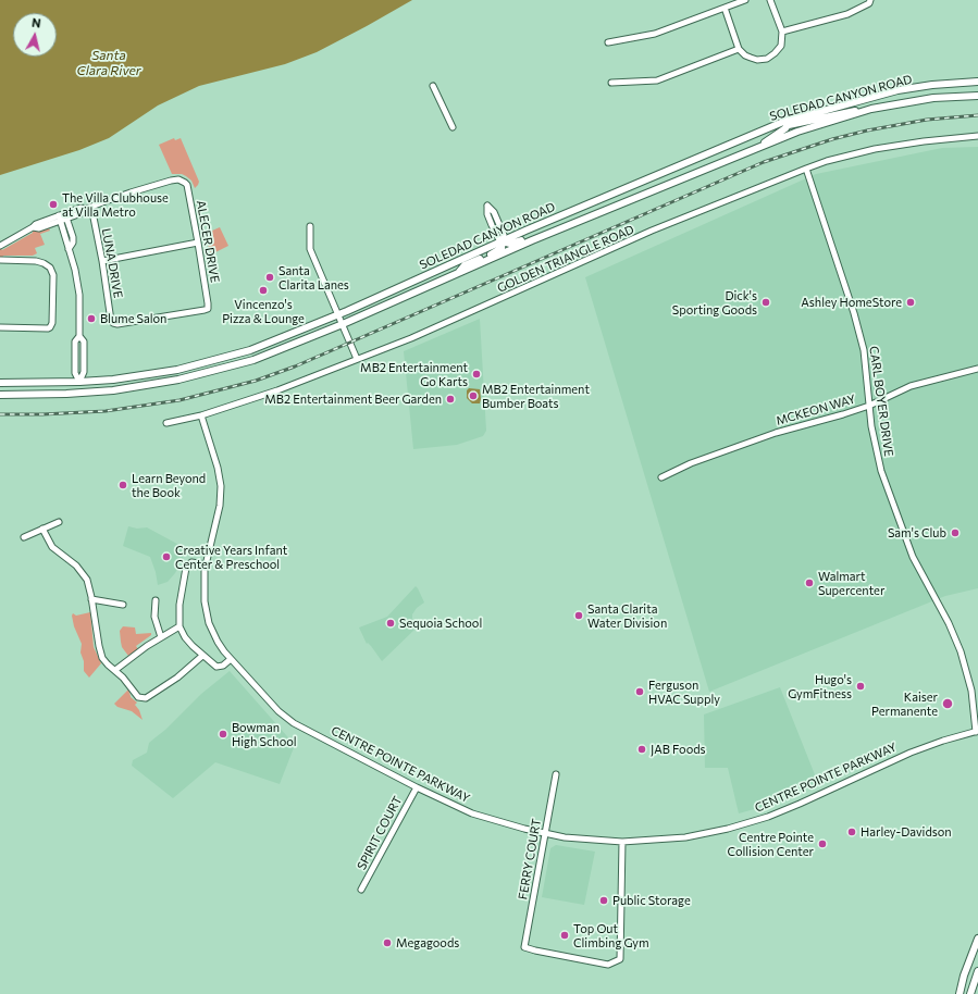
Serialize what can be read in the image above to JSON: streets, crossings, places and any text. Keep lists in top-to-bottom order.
{
  "streets": {
    "main road": ["SOLEDAD CANYON ROAD"],
    "street": [
      "ALECER DRIVE",
      "GOLDEN TRIANGLE ROAD",
      "LUNA DRIVE",
      "CARL BOYER DRIVE",
      "MCKEON WAY",
      "CENTRE POINTE PARKWAY",
      "SPIRIT COURT",
      "FERRY COURT"
    ]
  },
  "crossings": [
    ["ALECER DRIVE", "LUNA DRIVE"],
    ["GOLDEN TRIANGLE ROAD", "CARL BOYER DRIVE"],
    ["GOLDEN TRIANGLE ROAD", "CENTRE POINTE PARKWAY"],
    ["CARL BOYER DRIVE", "MCKEON WAY"],
    ["CARL BOYER DRIVE", "CENTRE POINTE PARKWAY"],
    ["CENTRE POINTE PARKWAY", "SPIRIT COURT"],
    ["CENTRE POINTE PARKWAY", "FERRY COURT"]
  ],
  "water": ["Santa Clara River"],
  "places": [
    "The Villa Clubhouse at Villa Metro",
    "Santa Clarita Lanes",
    "Vincenzo's Pizza & Lounge",
    "Dick's Sporting Goods",
    "Ashley HomeStore",
    "Blume Salon",
    "MB2 Entertainment Go Karts",
    "MB2 Entertainment Bumber Boats",
    "MB2 Entertainment Beer Garden",
    "Learn Beyond the Book",
    "Sam's Club",
    "Creative Years Infant Center & Preschool",
    "Walmart Supercenter",
    "Santa Clarita Water Division",
    "Sequoia School",
    "Hugo's GymFitness",
    "Ferguson HVAC Supply",
    "Kaiser Permanente",
    "Bowman High School",
    "JAB Foods",
    "Harley-Davidson",
    "Centre Pointe Collision Center",
    "Public Storage",
    "Top Out Climbing Gym",
    "Megagoods"
  ],
  "north": "top"
}
